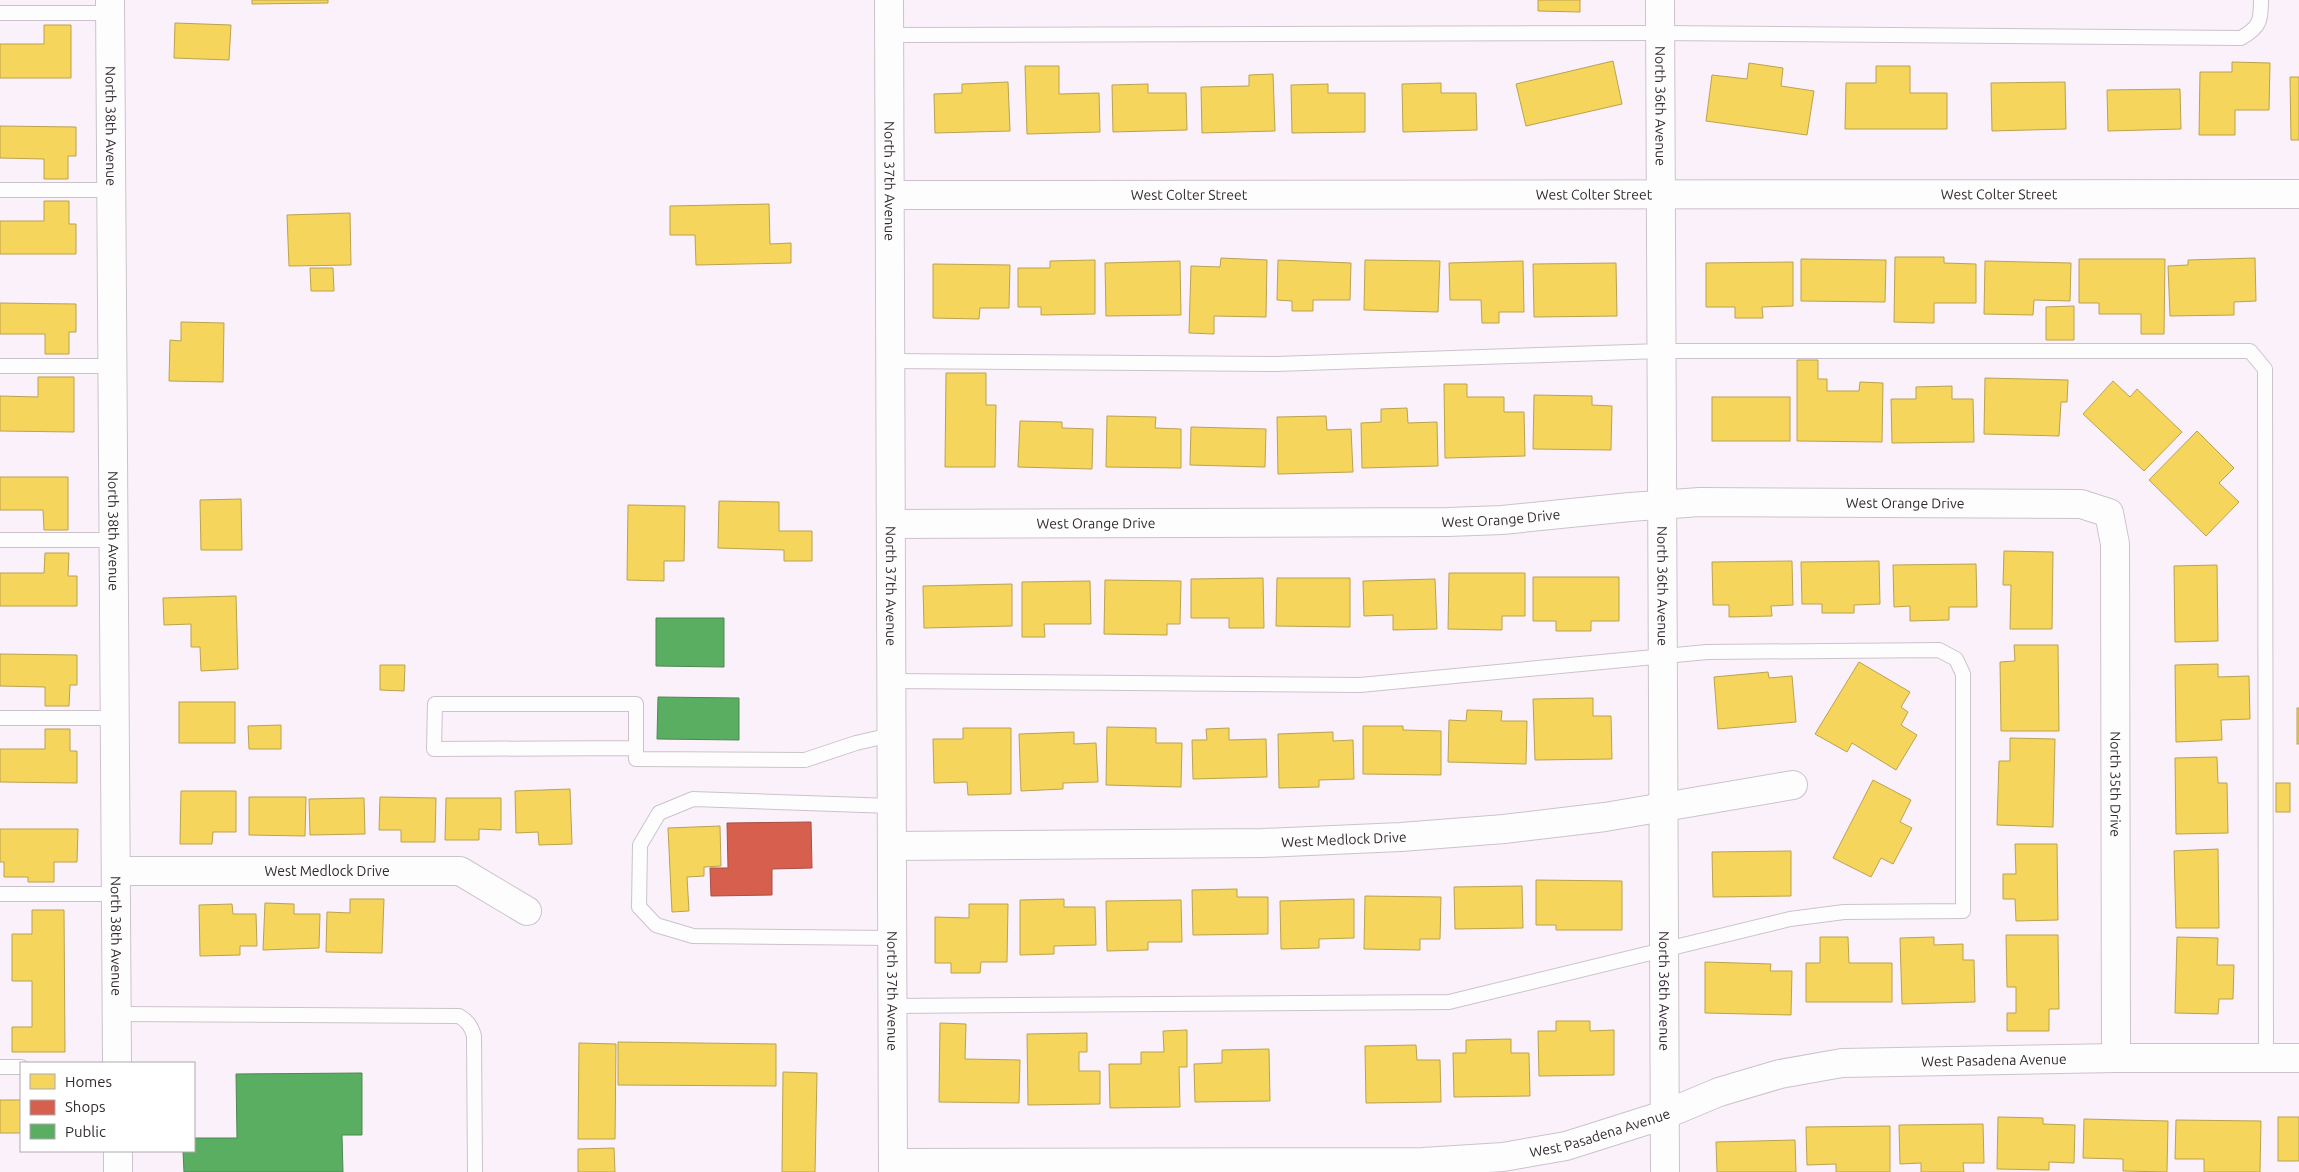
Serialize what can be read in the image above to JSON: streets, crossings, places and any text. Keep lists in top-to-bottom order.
{
  "streets": {
    "street": [
      "North 36th Avenue",
      "North 38th Avenue",
      "North 37th Avenue",
      "West Colter Street",
      "West Orange Drive",
      "North 35th Drive",
      "West Medlock Drive",
      "West Pasadena Avenue"
    ]
  },
  "crossings": [
    ["North 36th Avenue", "West Colter Street"],
    ["North 36th Avenue", "West Orange Drive"],
    ["North 36th Avenue", "West Medlock Drive"],
    ["North 36th Avenue", "West Pasadena Avenue"],
    ["North 38th Avenue", "West Medlock Drive"],
    ["North 37th Avenue", "West Colter Street"],
    ["North 37th Avenue", "West Orange Drive"],
    ["North 37th Avenue", "West Medlock Drive"],
    ["North 37th Avenue", "West Pasadena Avenue"],
    ["West Orange Drive", "North 35th Drive"],
    ["North 35th Drive", "West Pasadena Avenue"]
  ],
  "legend": ["Homes", "Shops", "Public"]
}
